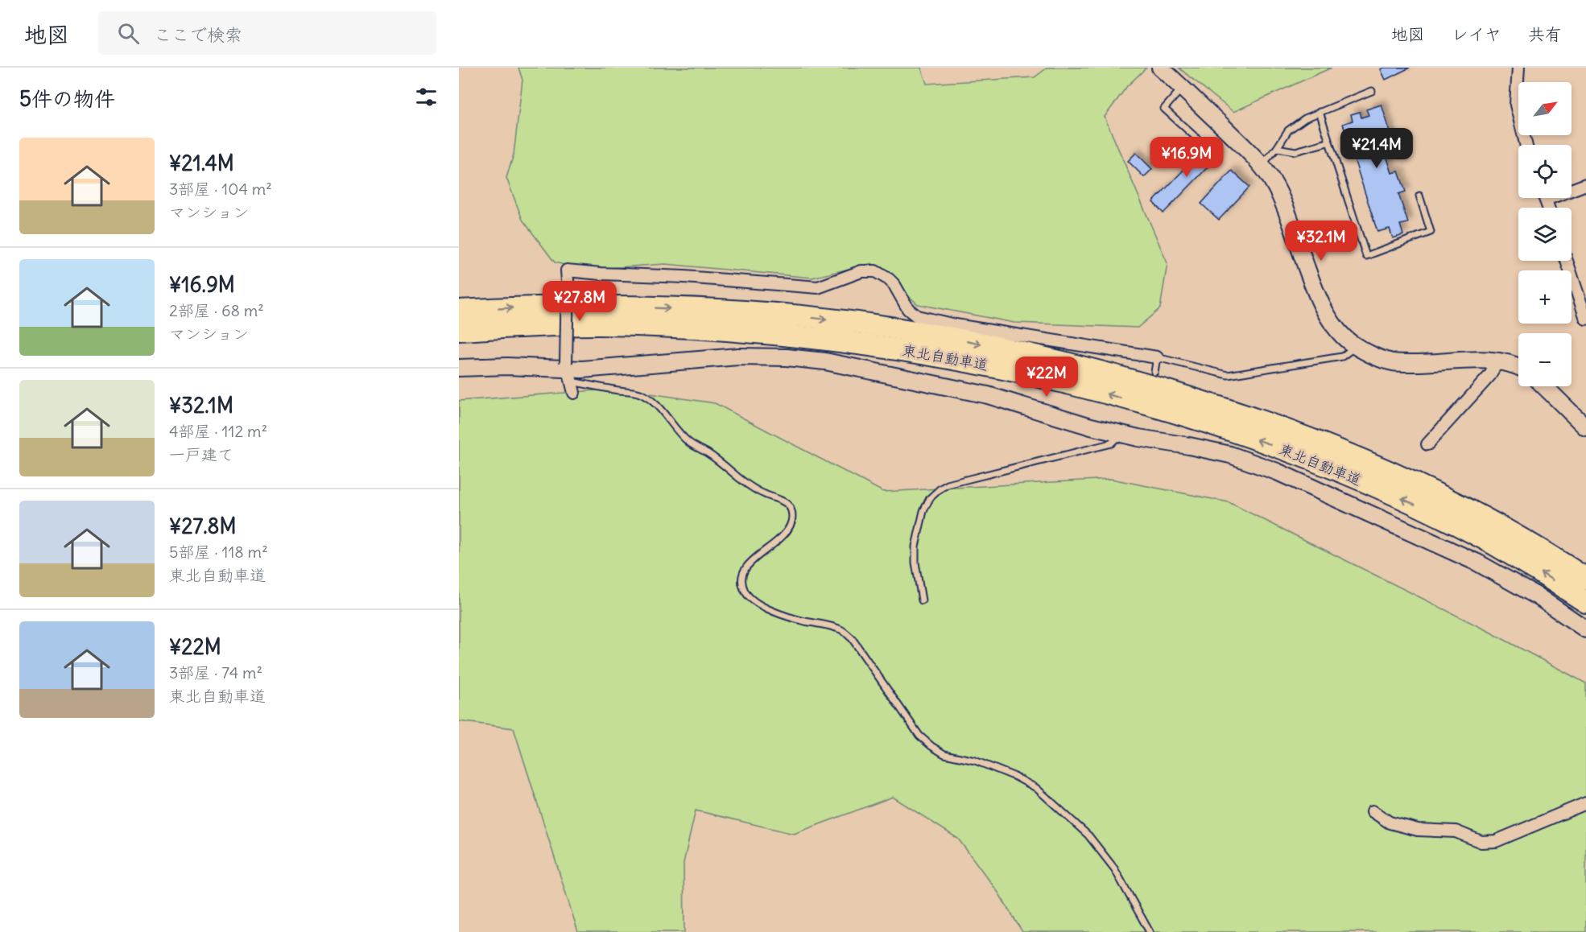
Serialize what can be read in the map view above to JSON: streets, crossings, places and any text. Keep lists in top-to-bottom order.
{
  "streets": {
    "highway": ["東北自動車道"]
  },
  "north": "top right",
  "page": {
    "header": "地図",
    "search": "ここで検索",
    "nav": ["地図", "レイヤ", "共有"],
    "heading": "5件の物件",
    "map_buttons": ["+", "−"],
    "list": [
      {
        "name": "¥21.4M",
        "note": "3部屋 · 104 m² · マンション"
      },
      {
        "name": "¥16.9M",
        "note": "2部屋 · 68 m² · マンション"
      },
      {
        "name": "¥32.1M",
        "note": "4部屋 · 112 m² · 一戸建て"
      },
      {
        "name": "¥27.8M",
        "note": "5部屋 · 118 m² · 東北自動車道"
      },
      {
        "name": "¥22M",
        "note": "3部屋 · 74 m² · 東北自動車道"
      }
    ],
    "price": [
      "¥21.4M",
      "¥16.9M",
      "¥32.1M",
      "¥27.8M",
      "¥22M"
    ]
  }
}
